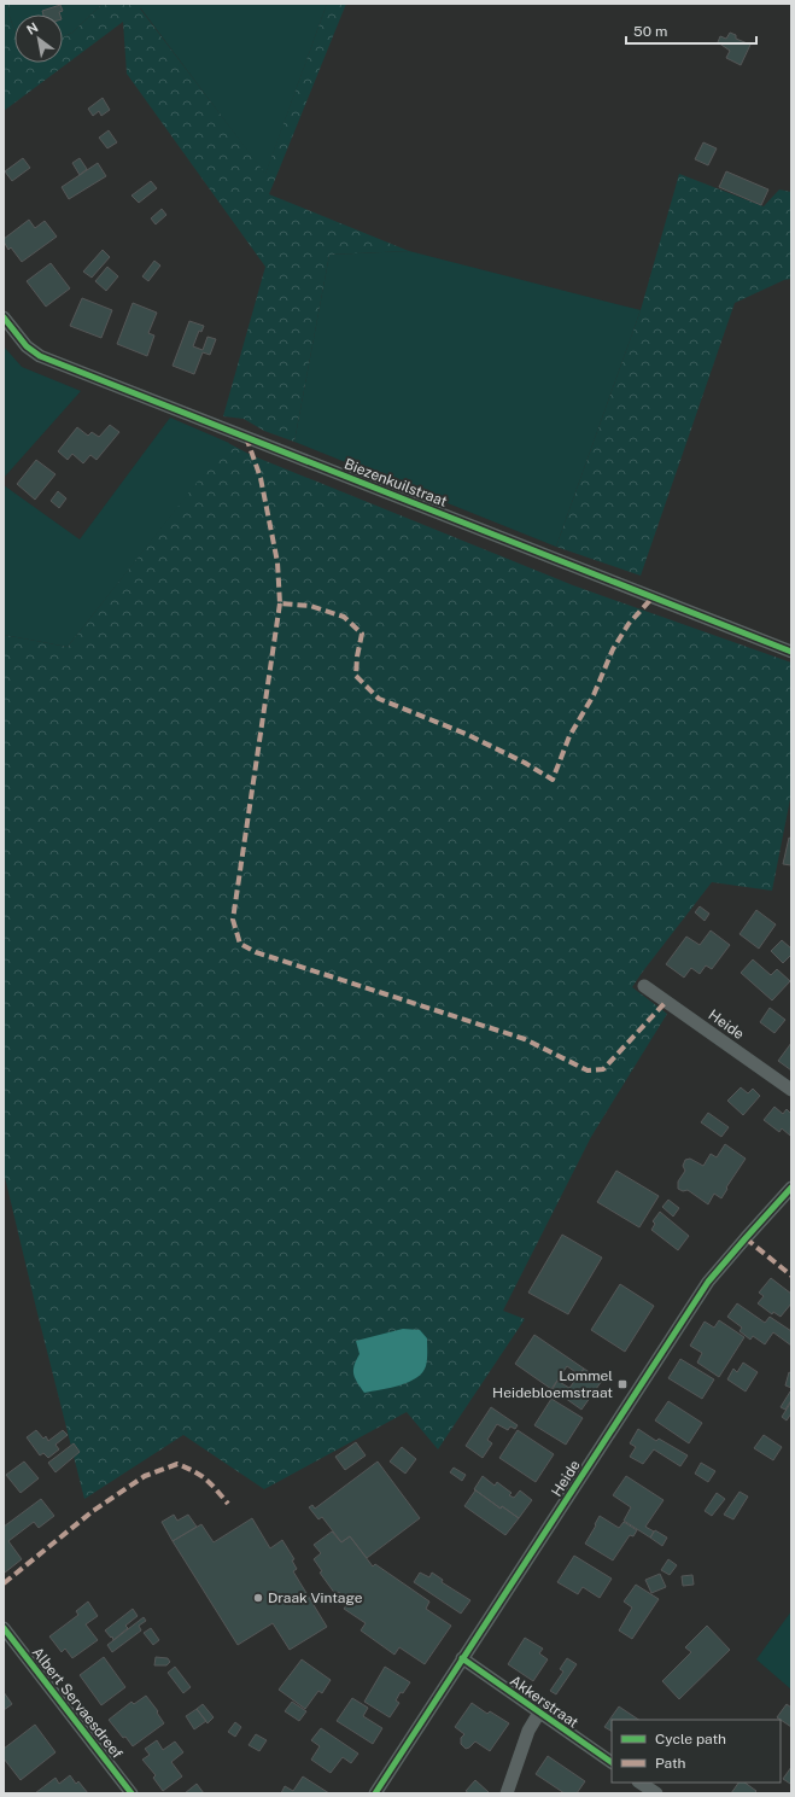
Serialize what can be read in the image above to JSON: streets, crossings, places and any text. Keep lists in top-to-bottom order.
{
  "streets": {
    "street": [
      "Biezenkuilstraat",
      "Heide",
      "Akkerstraat",
      "Albert Servaesdreef"
    ]
  },
  "crossings": [
    ["Heide", "Akkerstraat"]
  ],
  "places": {
    "transit": ["Lommel Heidebloemstraat"],
    "other": ["Draak Vintage"]
  },
  "legend": ["Cycle path", "Path"],
  "scale_bar": "50 m",
  "north": "top left"
}
